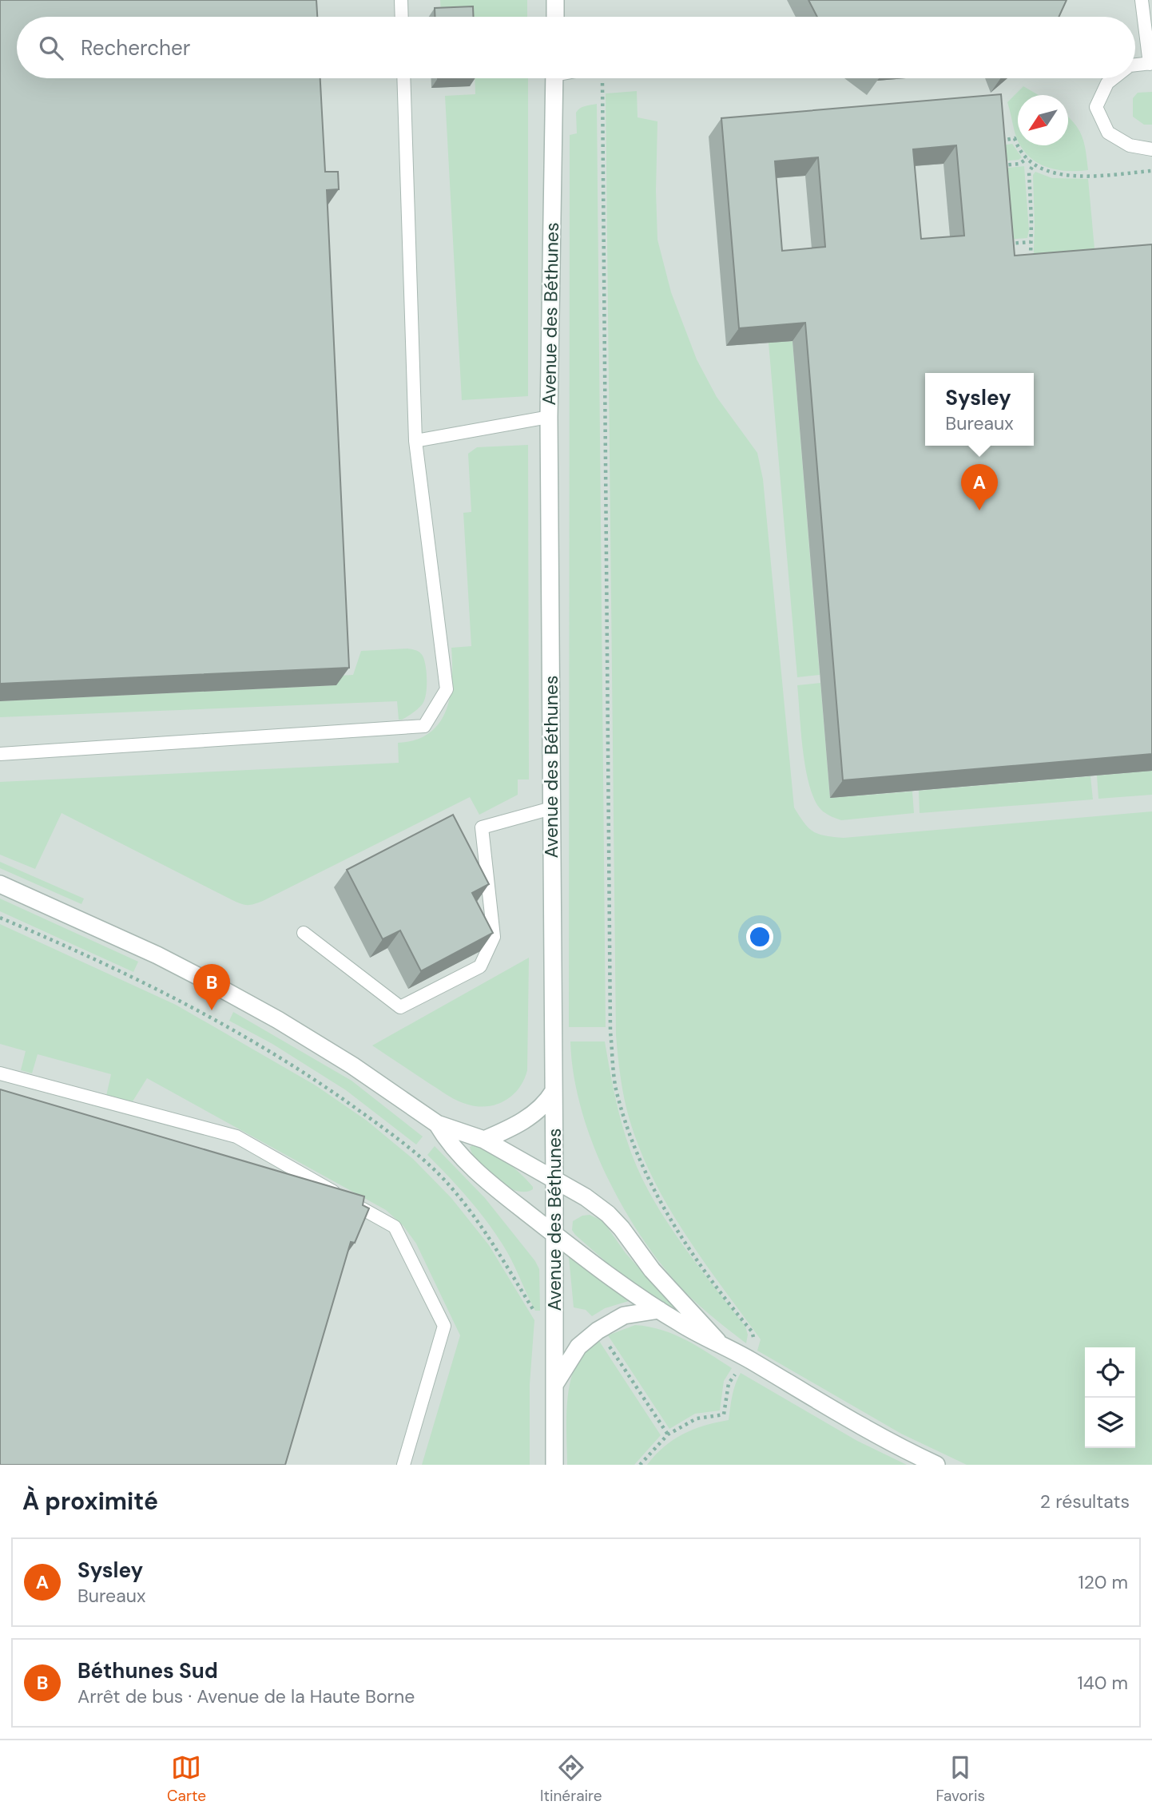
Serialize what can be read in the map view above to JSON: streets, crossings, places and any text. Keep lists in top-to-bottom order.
{
  "streets": {
    "street": ["Avenue des Béthunes"]
  },
  "north": "bottom left",
  "page": {
    "search": "Rechercher",
    "popup": ["Sysley", "Bureaux"],
    "pins": ["A", "B"],
    "heading": ["À proximité", "2 résultats"],
    "list": [
      {
        "mark": "A",
        "name": "Sysley",
        "note": "Bureaux",
        "value": "120 m"
      },
      {
        "mark": "B",
        "name": "Béthunes Sud",
        "note": "Arrêt de bus · Avenue de la Haute Borne",
        "value": "140 m"
      }
    ],
    "nav": ["Carte", "Itinéraire", "Favoris"]
  }
}
